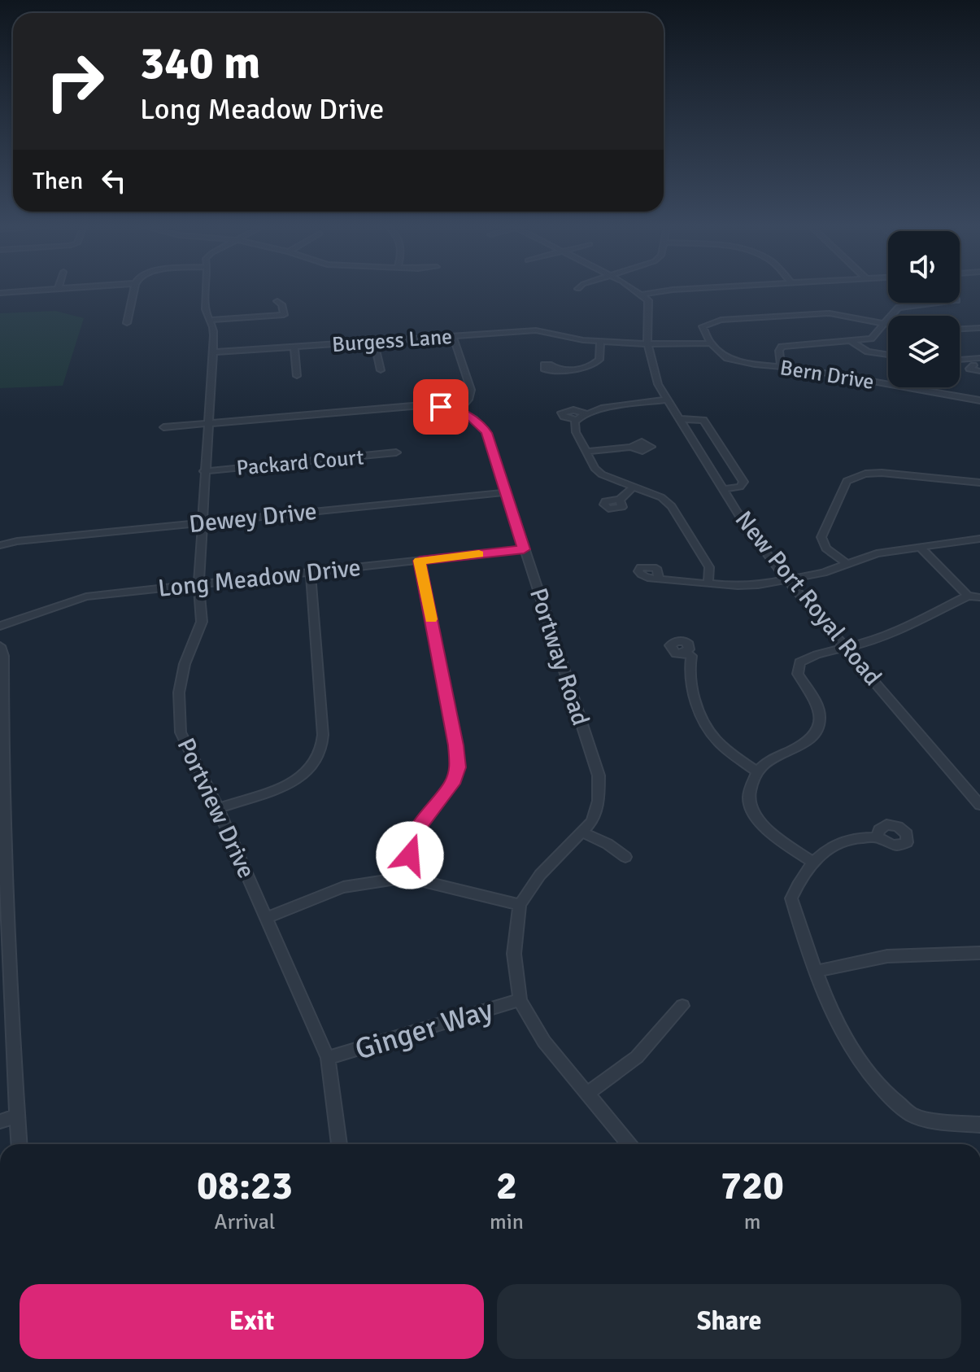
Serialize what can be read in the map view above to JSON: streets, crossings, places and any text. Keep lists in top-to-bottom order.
{
  "streets": {
    "street": [
      "Burgess Lane",
      "Bern Drive",
      "Packard Court",
      "Dewey Drive",
      "Long Meadow Drive",
      "New Port Royal Road",
      "Portway Road",
      "Portview Drive",
      "Ginger Way"
    ]
  },
  "crossings": [
    ["Burgess Lane", "New Port Royal Road"],
    ["Burgess Lane", "Portview Drive"],
    ["Packard Court", "Portview Drive"],
    ["Dewey Drive", "Portway Road"],
    ["Dewey Drive", "Portview Drive"],
    ["Long Meadow Drive", "Portway Road"],
    ["Long Meadow Drive", "Portview Drive"],
    ["Portway Road", "Portview Drive"],
    ["Portway Road", "Ginger Way"],
    ["Portview Drive", "Ginger Way"]
  ],
  "page": {
    "turn": ["340 m", "Long Meadow Drive"],
    "then": "Then",
    "eta": [
      "08:23",
      "Arrival",
      "2",
      "min",
      "720",
      "m"
    ],
    "buttons": ["Exit", "Share"]
  }
}
